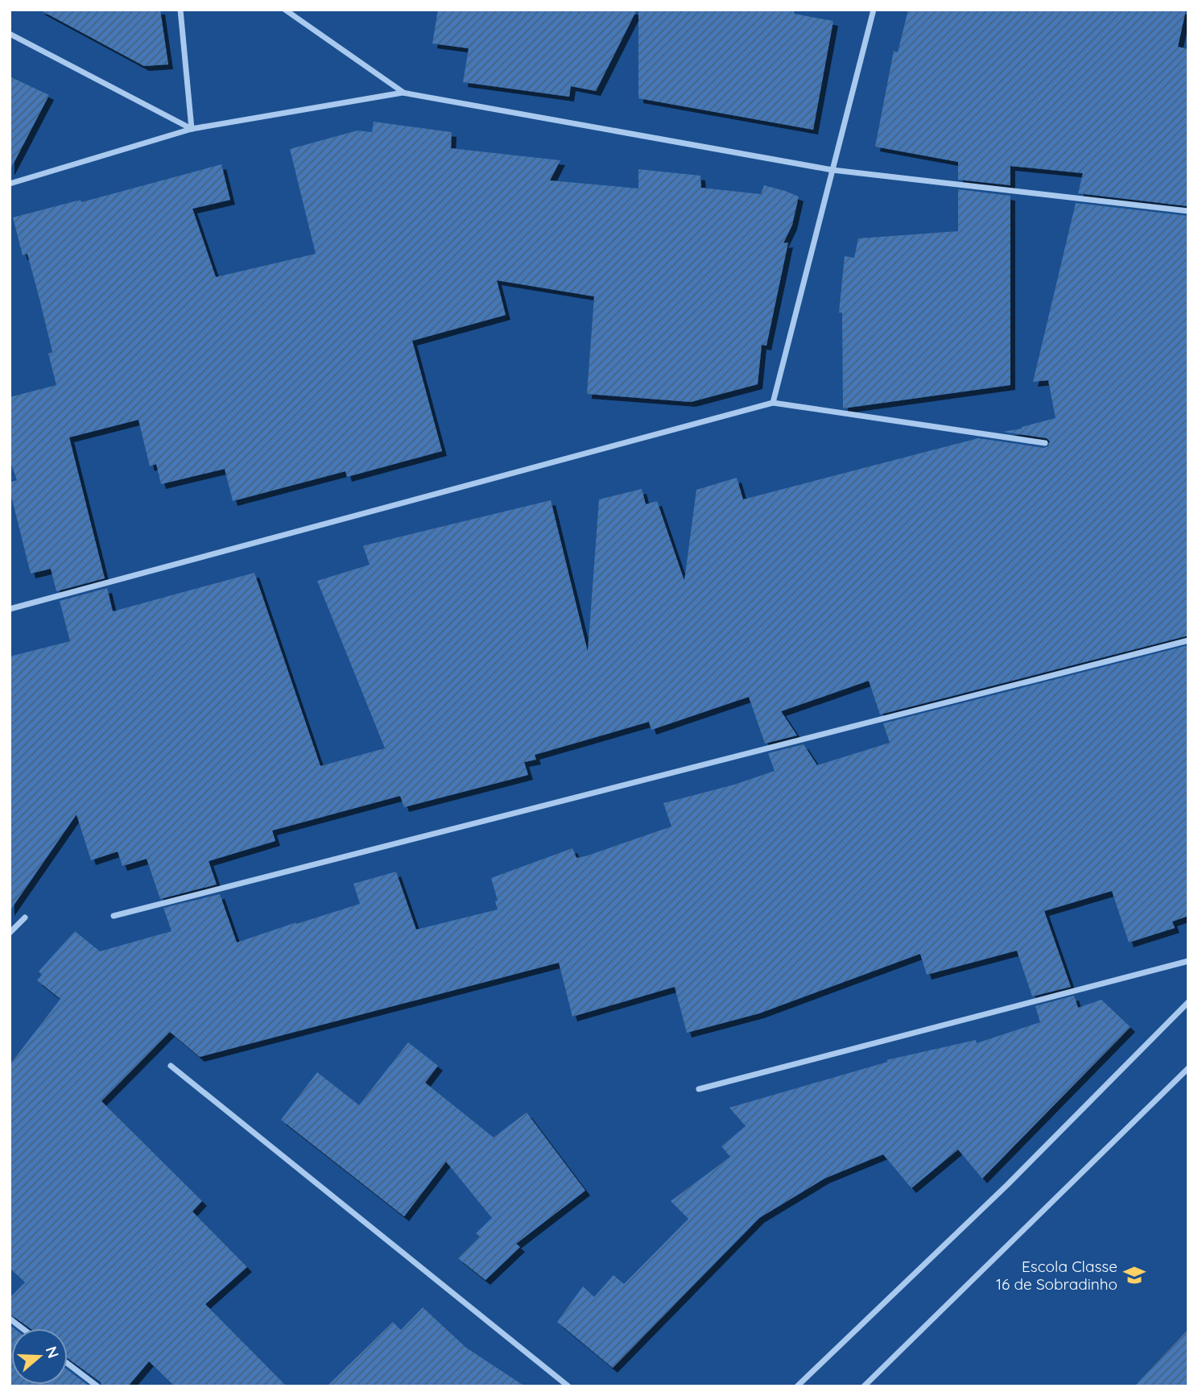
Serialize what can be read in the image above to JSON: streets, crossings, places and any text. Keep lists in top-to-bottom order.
{
  "places": {
    "school or university": ["Escola Classe 16 de Sobradinho"]
  },
  "north": "right"
}
